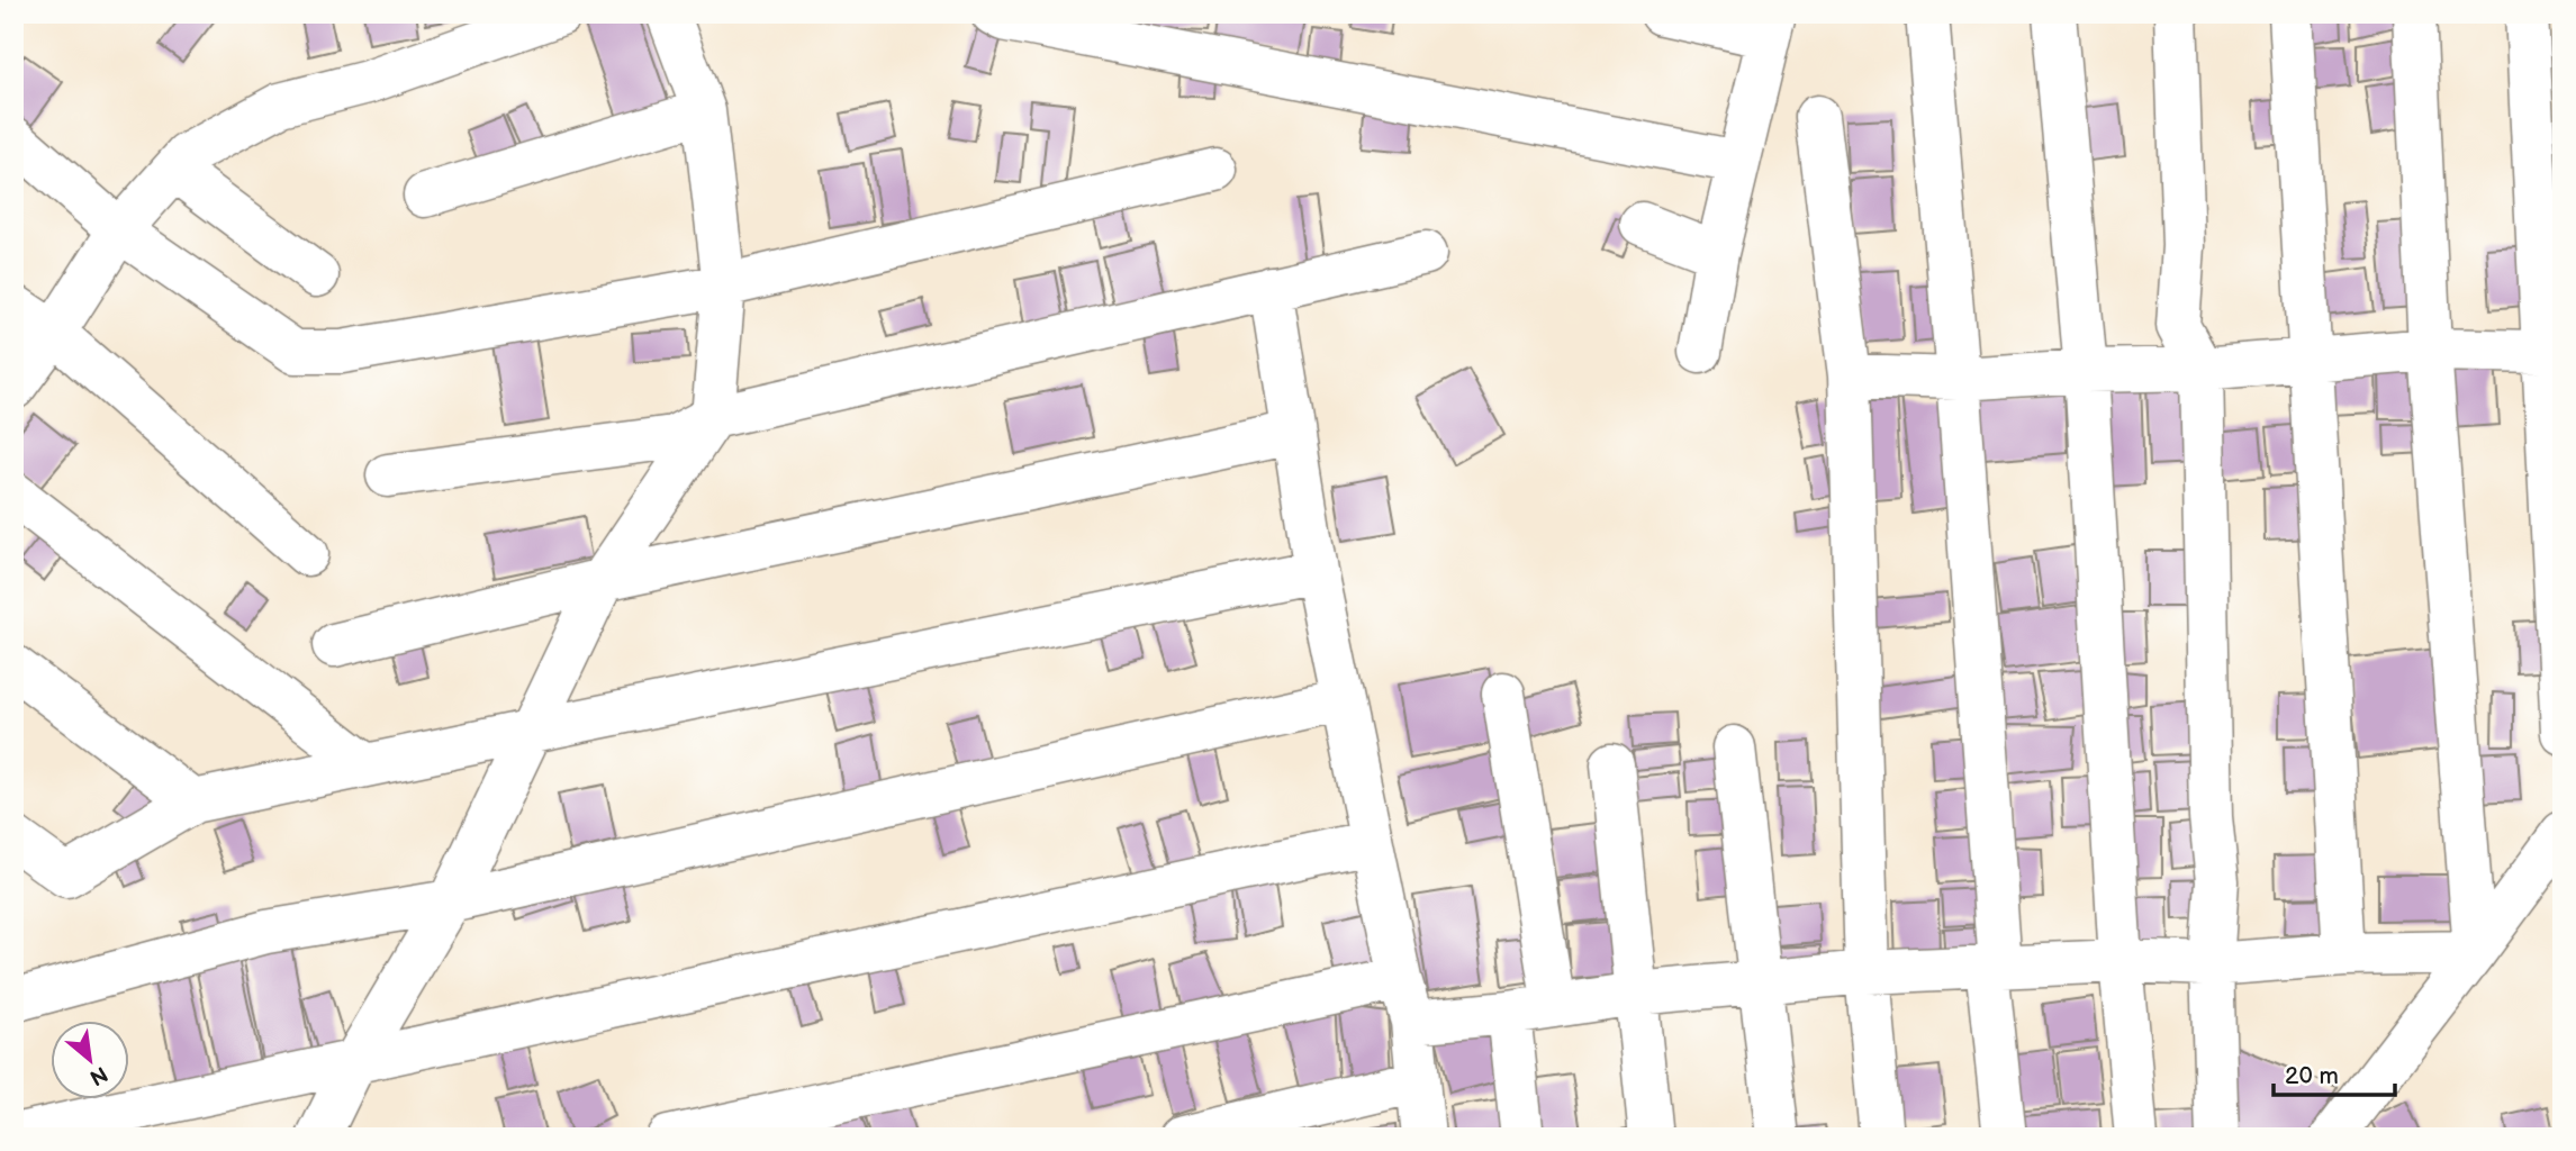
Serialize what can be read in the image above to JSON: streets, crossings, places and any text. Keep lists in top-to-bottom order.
{
  "scale_bar": "20 m",
  "north": "bottom right"
}
